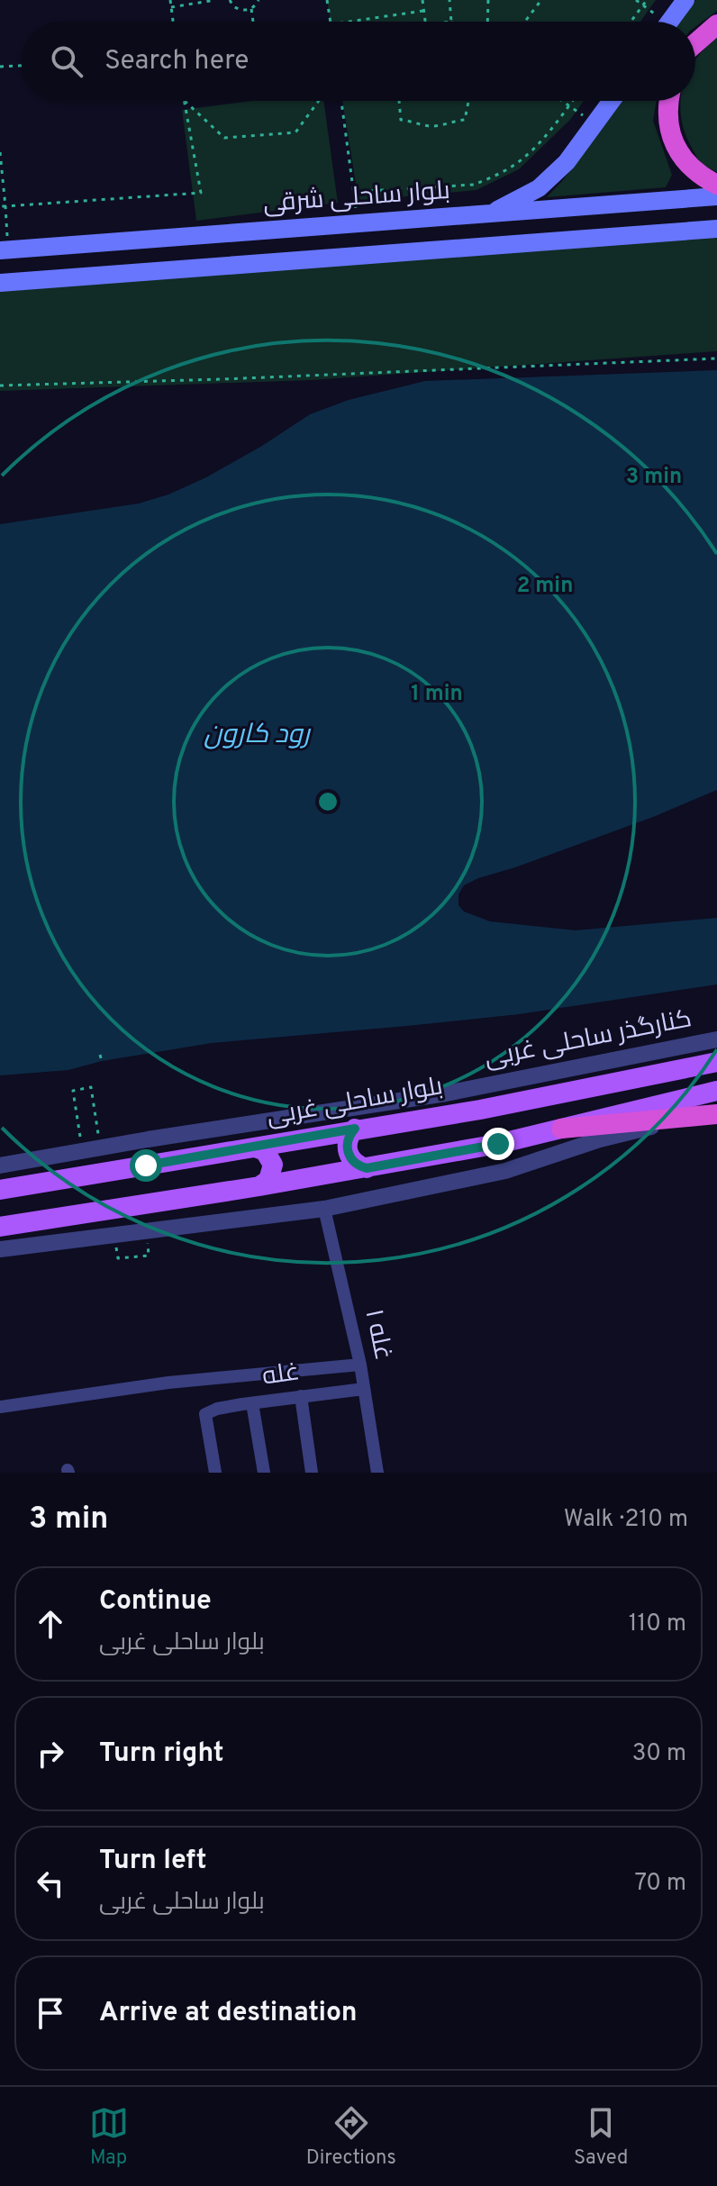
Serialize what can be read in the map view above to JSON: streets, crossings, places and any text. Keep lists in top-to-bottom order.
{
  "streets": {
    "main road": ["بلوار ساحلی شرقی", "بلوار ساحلی غربی"],
    "street": ["کنارگذر ساحلی غربی", "غله ۱", "غله"]
  },
  "crossings": [
    ["غله ۱", "غله"]
  ],
  "water": ["رود کارون"],
  "page": {
    "search": "Search here",
    "heading": ["3 min", "Walk · 210 m"],
    "list": [
      ["Continue", "بلوار ساحلی غربی", "110 m"],
      ["Turn right", "30 m"],
      ["Turn left", "بلوار ساحلی غربی", "70 m"],
      "Arrive at destination"
    ],
    "nav": ["Map", "Directions", "Saved"]
  },
  "rings": ["3 min", "2 min", "1 min"]
}
